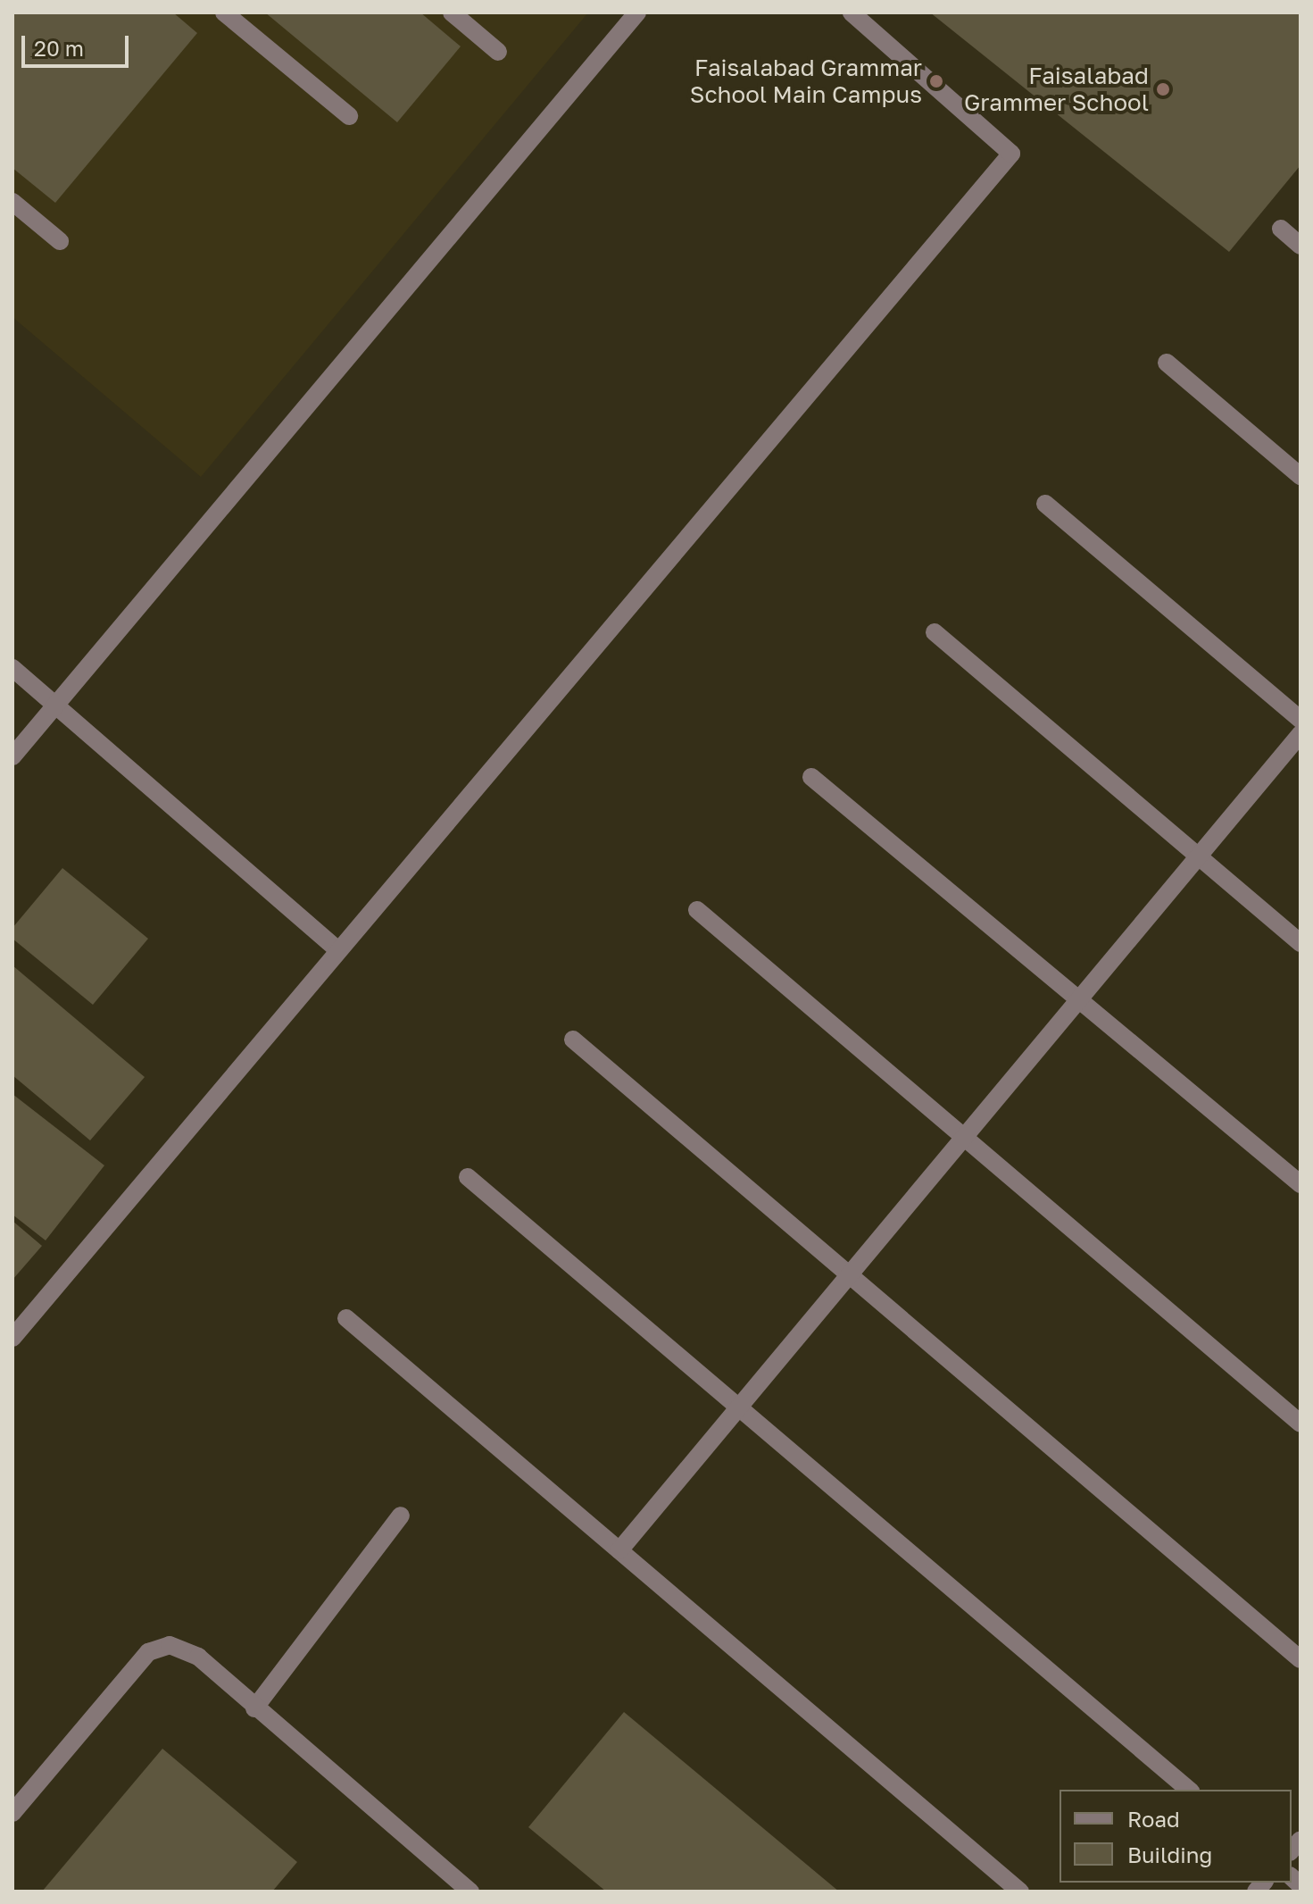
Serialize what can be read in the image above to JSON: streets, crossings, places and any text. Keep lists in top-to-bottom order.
{
  "places": ["Faisalabad Grammar School Main Campus", "Faisalabad Grammer School"],
  "legend": ["Road", "Building"],
  "scale_bar": "20 m"
}
